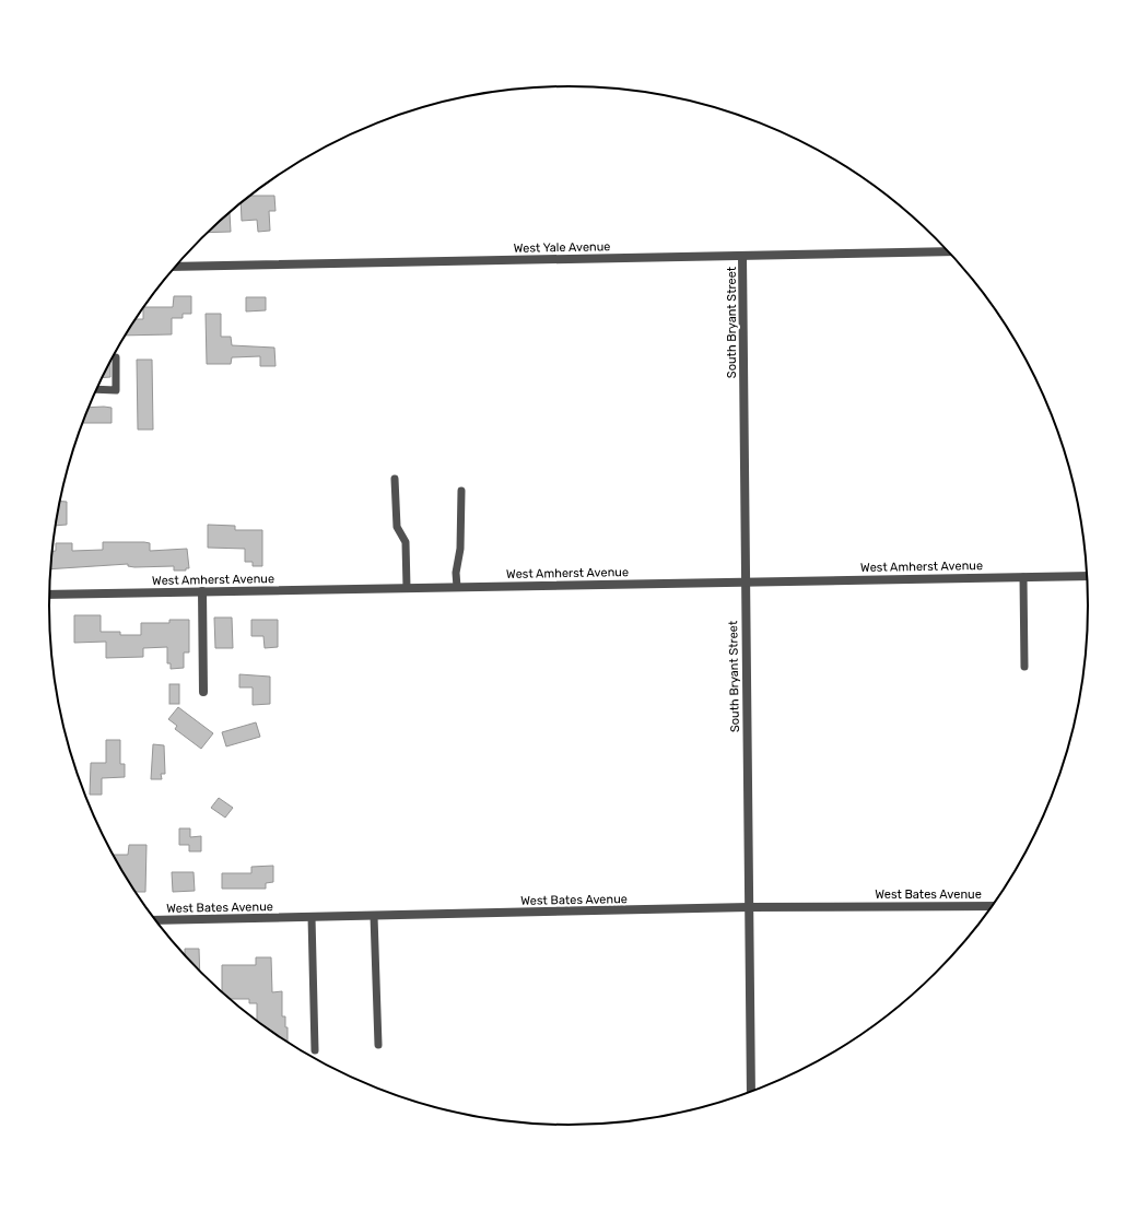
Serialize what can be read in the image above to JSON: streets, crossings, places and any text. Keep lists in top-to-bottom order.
{
  "streets": {
    "street": [
      "West Yale Avenue",
      "South Bryant Street",
      "West Amherst Avenue",
      "West Bates Avenue"
    ]
  },
  "crossings": [
    ["West Yale Avenue", "South Bryant Street"],
    ["South Bryant Street", "West Amherst Avenue"],
    ["South Bryant Street", "West Bates Avenue"]
  ]
}
